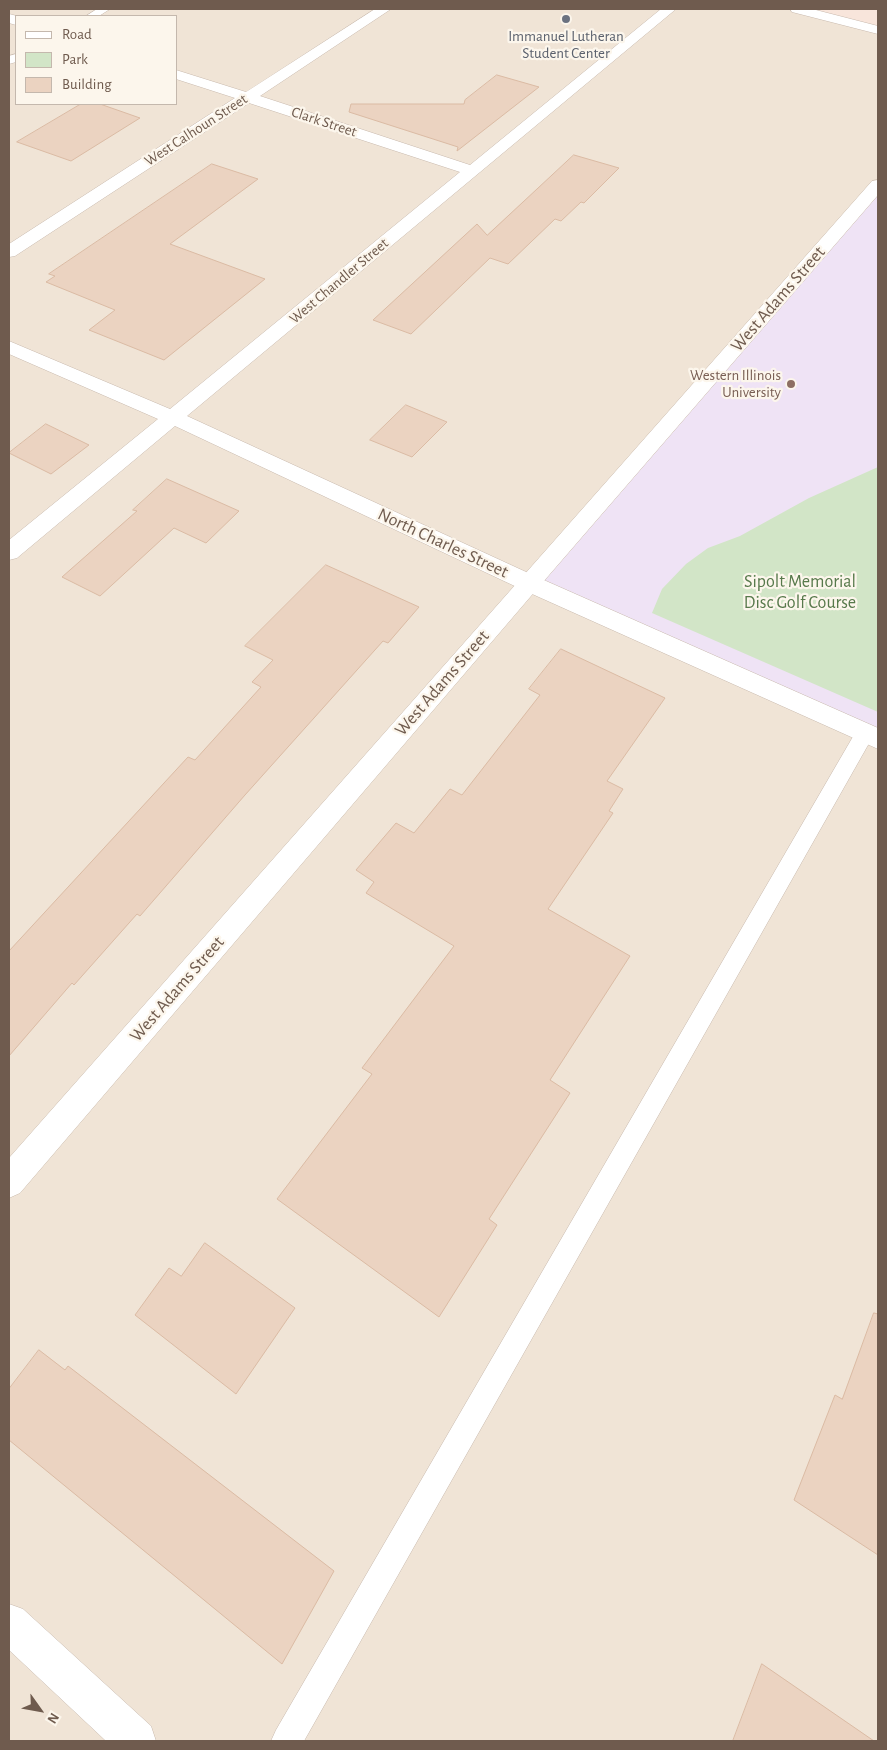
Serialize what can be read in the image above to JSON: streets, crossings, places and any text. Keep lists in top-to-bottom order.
{
  "streets": {
    "street": [
      "Clark Street",
      "West Calhoun Street",
      "West Chandler Street",
      "West Adams Street",
      "North Charles Street"
    ]
  },
  "crossings": [
    ["Clark Street", "West Calhoun Street"],
    ["Clark Street", "West Chandler Street"],
    ["West Chandler Street", "North Charles Street"],
    ["West Adams Street", "North Charles Street"]
  ],
  "parks": ["Sipolt Memorial Disc Golf Course"],
  "places": ["Immanuel Lutheran Student Center", "Western Illinois University"],
  "legend": ["Road", "Park", "Building"],
  "north": "bottom right"
}
